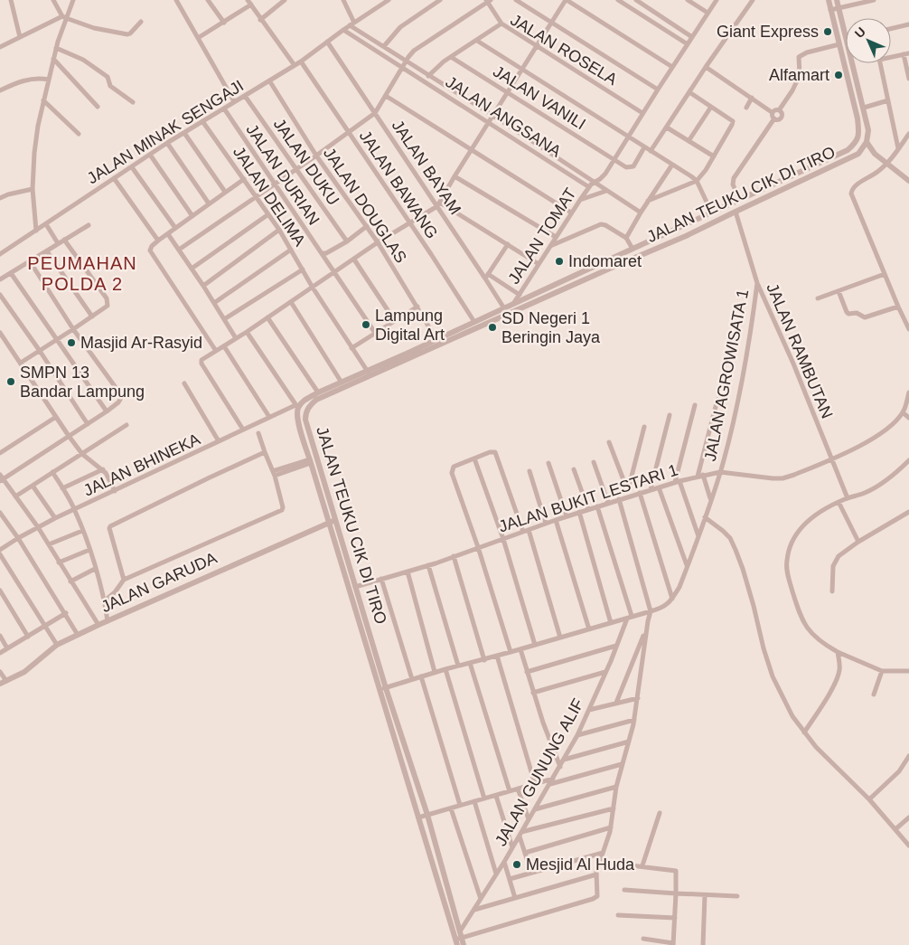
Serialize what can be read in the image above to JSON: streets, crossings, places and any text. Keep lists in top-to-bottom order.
{
  "streets": {
    "street": [
      "JALAN ROSELA",
      "JALAN VANILI",
      "JALAN ANGSANA",
      "JALAN MINAK SENGAJI",
      "JALAN DUKU",
      "JALAN BAYAM",
      "JALAN DURIAN",
      "JALAN BAWANG",
      "JALAN TEUKU CIK DI TIRO",
      "JALAN DELIMA",
      "JALAN DOUGLAS",
      "JALAN TOMAT",
      "JALAN RAMBUTAN",
      "JALAN AGROWISATA 1",
      "JALAN BHINEKA",
      "JALAN BUKIT LESTARI 1",
      "JALAN GARUDA",
      "JALAN GUNUNG ALIF"
    ]
  },
  "crossings": [
    ["JALAN ROSELA", "JALAN VANILI"],
    ["JALAN ROSELA", "JALAN ANGSANA"],
    ["JALAN ROSELA", "JALAN TOMAT"],
    ["JALAN VANILI", "JALAN ANGSANA"],
    ["JALAN VANILI", "JALAN TOMAT"],
    ["JALAN ANGSANA", "JALAN MINAK SENGAJI"],
    ["JALAN ANGSANA", "JALAN BAYAM"],
    ["JALAN ANGSANA", "JALAN TOMAT"],
    ["JALAN MINAK SENGAJI", "JALAN DUKU"],
    ["JALAN MINAK SENGAJI", "JALAN BAYAM"],
    ["JALAN MINAK SENGAJI", "JALAN DURIAN"],
    ["JALAN MINAK SENGAJI", "JALAN BAWANG"],
    ["JALAN MINAK SENGAJI", "JALAN DELIMA"],
    ["JALAN MINAK SENGAJI", "JALAN DOUGLAS"],
    ["JALAN BAYAM", "JALAN TEUKU CIK DI TIRO"],
    ["JALAN BAWANG", "JALAN TEUKU CIK DI TIRO"],
    ["JALAN TEUKU CIK DI TIRO", "JALAN DELIMA"],
    ["JALAN TEUKU CIK DI TIRO", "JALAN DOUGLAS"],
    ["JALAN TEUKU CIK DI TIRO", "JALAN TOMAT"],
    ["JALAN TEUKU CIK DI TIRO", "JALAN RAMBUTAN"],
    ["JALAN TEUKU CIK DI TIRO", "JALAN BHINEKA"],
    ["JALAN TEUKU CIK DI TIRO", "JALAN BUKIT LESTARI 1"],
    ["JALAN TEUKU CIK DI TIRO", "JALAN GARUDA"],
    ["JALAN TEUKU CIK DI TIRO", "JALAN GUNUNG ALIF"],
    ["JALAN RAMBUTAN", "JALAN AGROWISATA 1"],
    ["JALAN RAMBUTAN", "JALAN BUKIT LESTARI 1"],
    ["JALAN AGROWISATA 1", "JALAN BUKIT LESTARI 1"]
  ],
  "districts": ["PEUMAHAN POLDA 2"],
  "places": [
    "Giant Express",
    "Alfamart",
    "Indomaret",
    "Lampung Digital Art",
    "SD Negeri 1 Beringin Jaya",
    "Masjid Ar-Rasyid",
    "SMPN 13 Bandar Lampung",
    "Mesjid Al Huda"
  ],
  "north": "top left"
}
